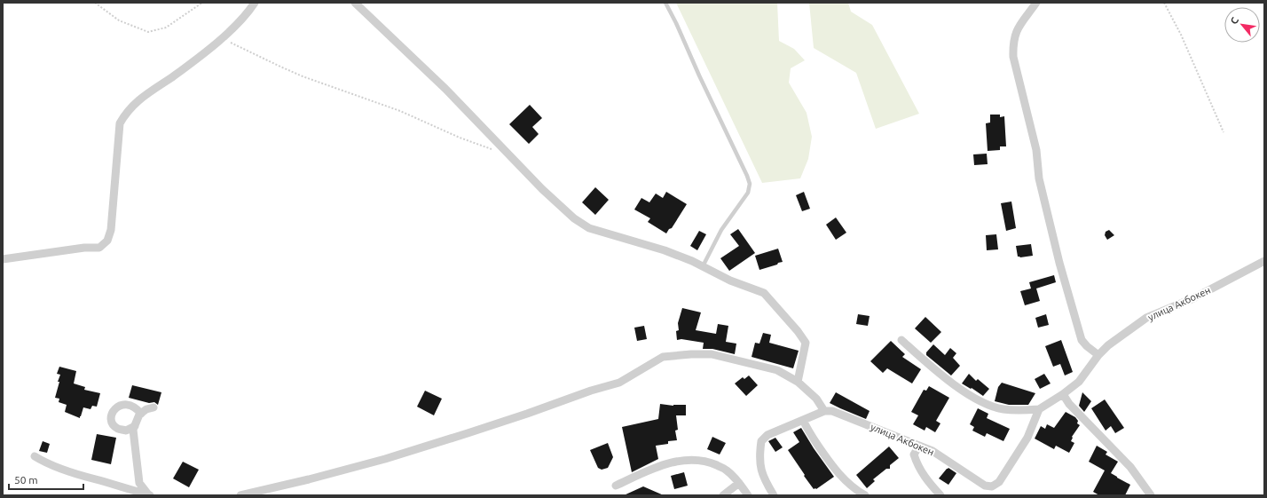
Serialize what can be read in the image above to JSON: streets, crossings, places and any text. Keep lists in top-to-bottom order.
{
  "streets": {
    "street": ["улица Акбокен"]
  },
  "scale_bar": "50 m",
  "north": "top left"
}
